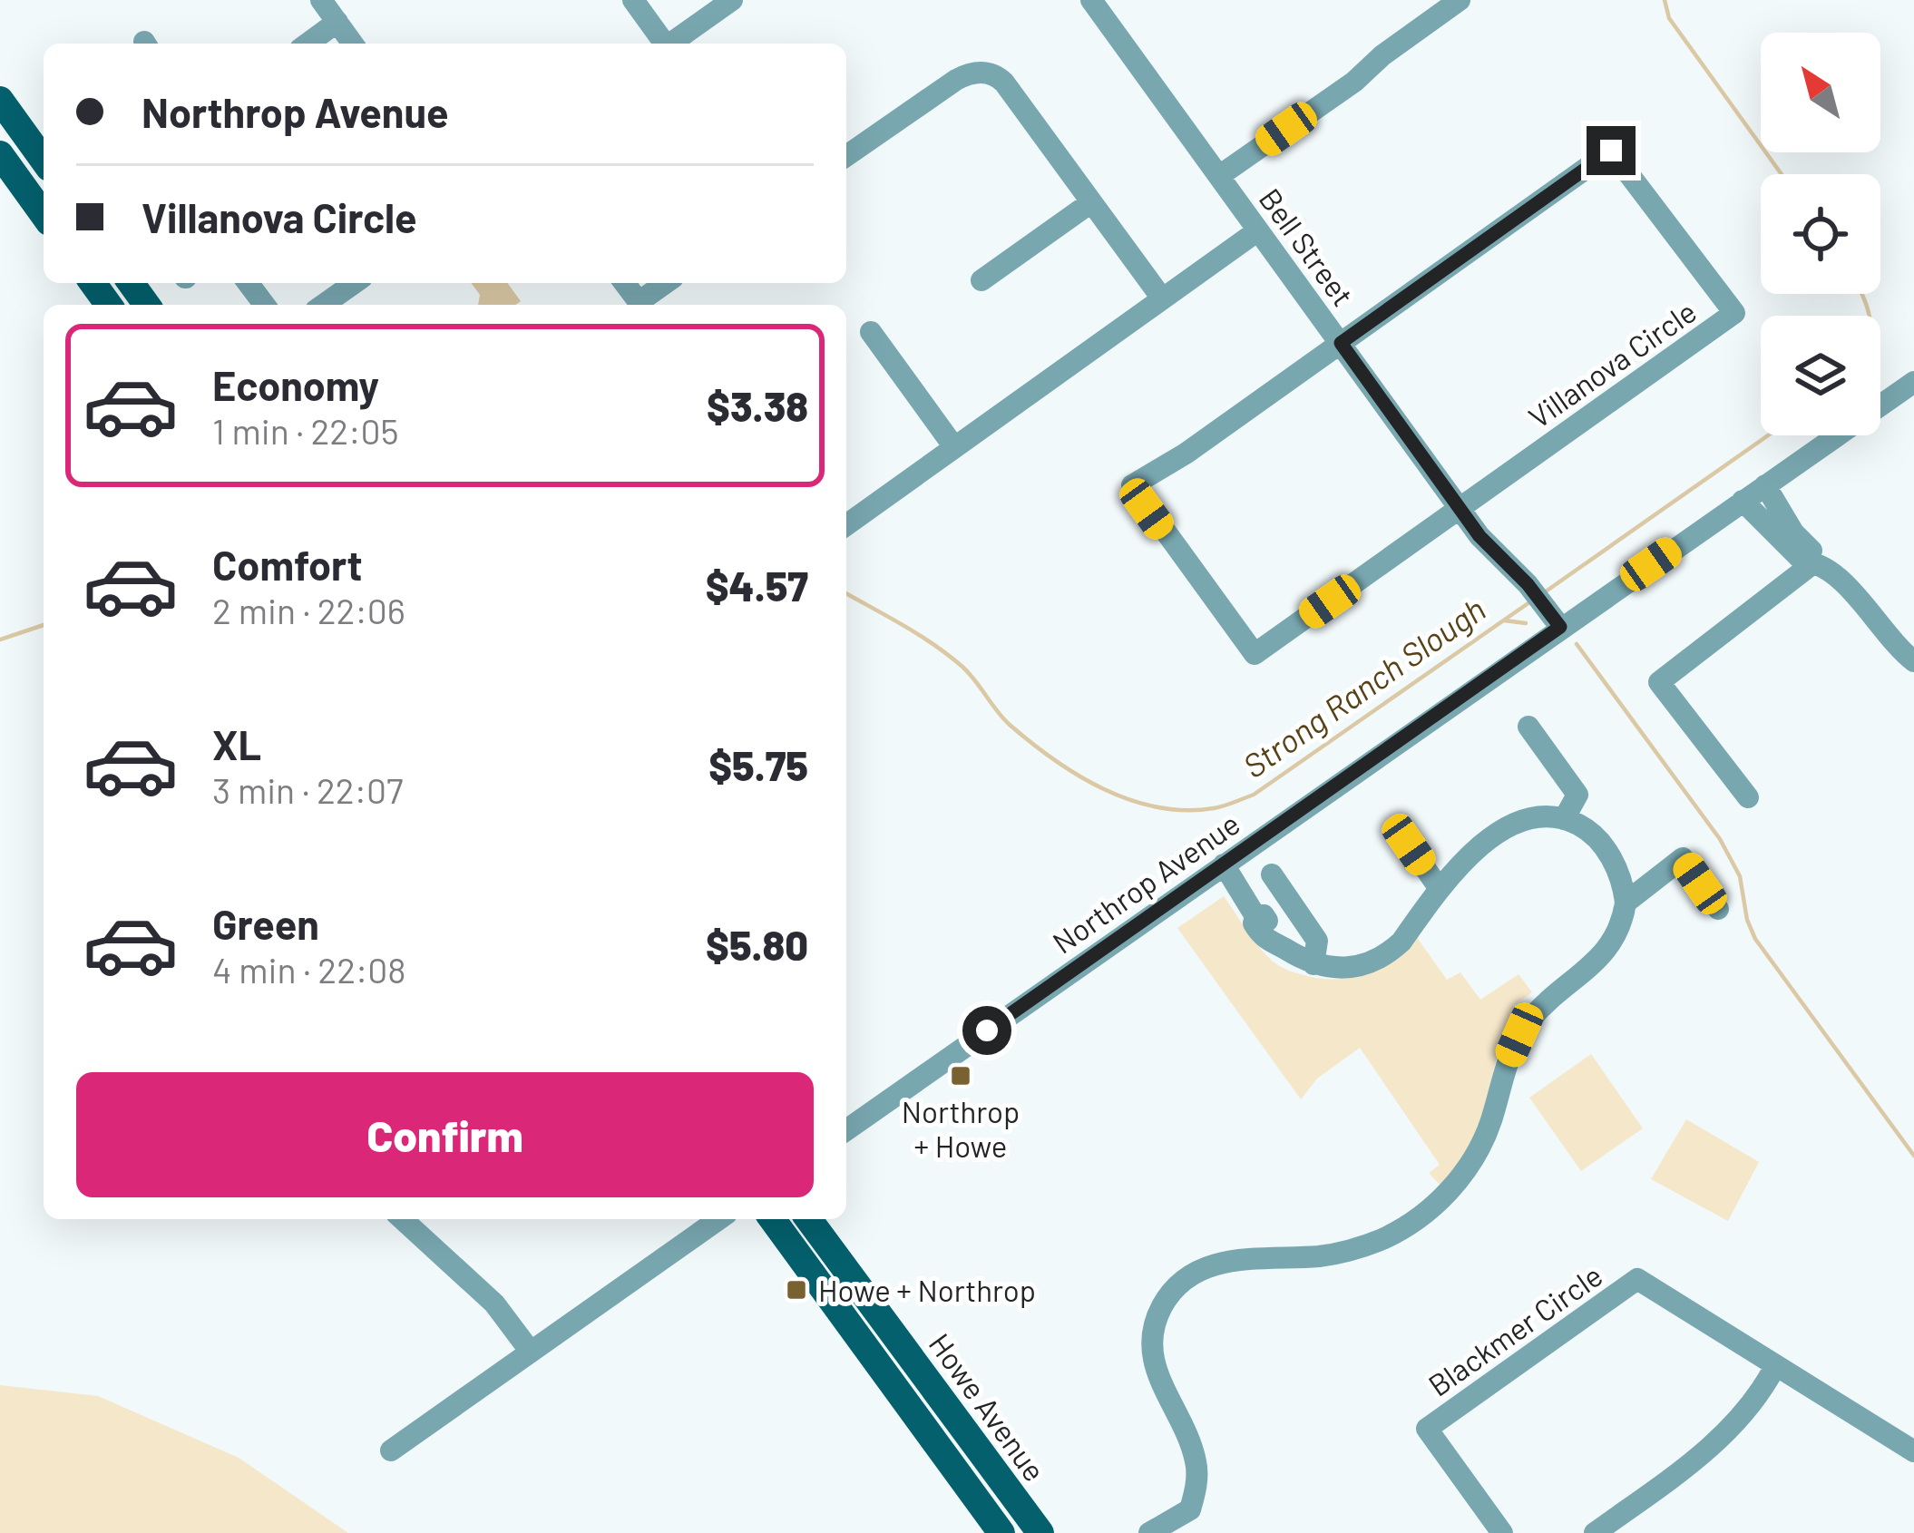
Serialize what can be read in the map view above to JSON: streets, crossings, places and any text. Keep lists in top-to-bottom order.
{
  "streets": {
    "main road": ["Howe Avenue"],
    "street": [
      "Bell Street",
      "Villanova Circle",
      "Northrop Avenue",
      "Blackmer Circle"
    ]
  },
  "crossings": [
    ["Bell Street", "Villanova Circle"],
    ["Bell Street", "Northrop Avenue"]
  ],
  "water": ["Strong Ranch Slough"],
  "places": {
    "transit": ["Northrop + Howe", "Howe + Northrop"]
  },
  "north": "top left",
  "page": {
    "banner": ["Northrop Avenue", "Villanova Circle"],
    "list": [
      {
        "name": "Economy",
        "note": "1 min · 22:05",
        "value": "$3.38"
      },
      {
        "name": "Comfort",
        "note": "2 min · 22:06",
        "value": "$4.57"
      },
      {
        "name": "XL",
        "note": "3 min · 22:07",
        "value": "$5.75"
      },
      {
        "name": "Green",
        "note": "4 min · 22:08",
        "value": "$5.80"
      }
    ],
    "buttons": "Confirm"
  }
}
